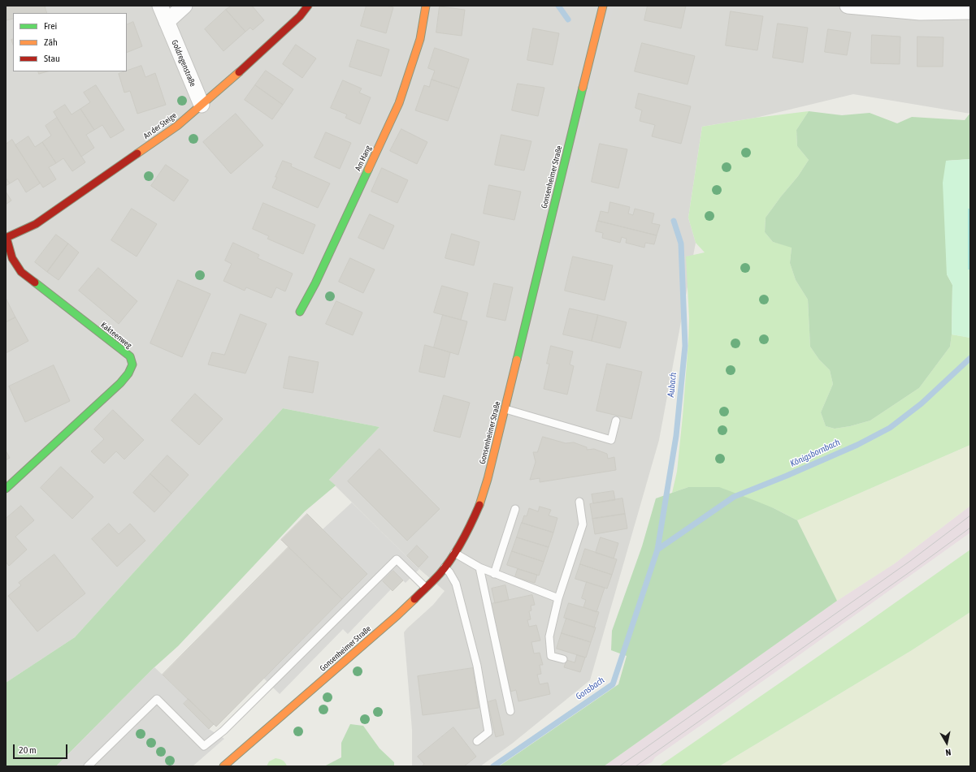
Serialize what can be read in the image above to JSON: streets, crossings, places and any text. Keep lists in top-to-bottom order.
{
  "streets": {
    "street": [
      "Goldregenstraße",
      "An der Steige",
      "Am Hang",
      "Gonsenheimer Straße",
      "Kakteenweg"
    ]
  },
  "crossings": [
    ["Goldregenstraße", "An der Steige"],
    ["An der Steige", "Kakteenweg"]
  ],
  "water": ["Aubach", "Königsbornbach", "Gonsbach"],
  "legend": ["Frei", "Zäh", "Stau"],
  "scale_bar": "20 m",
  "north": "bottom"
}
